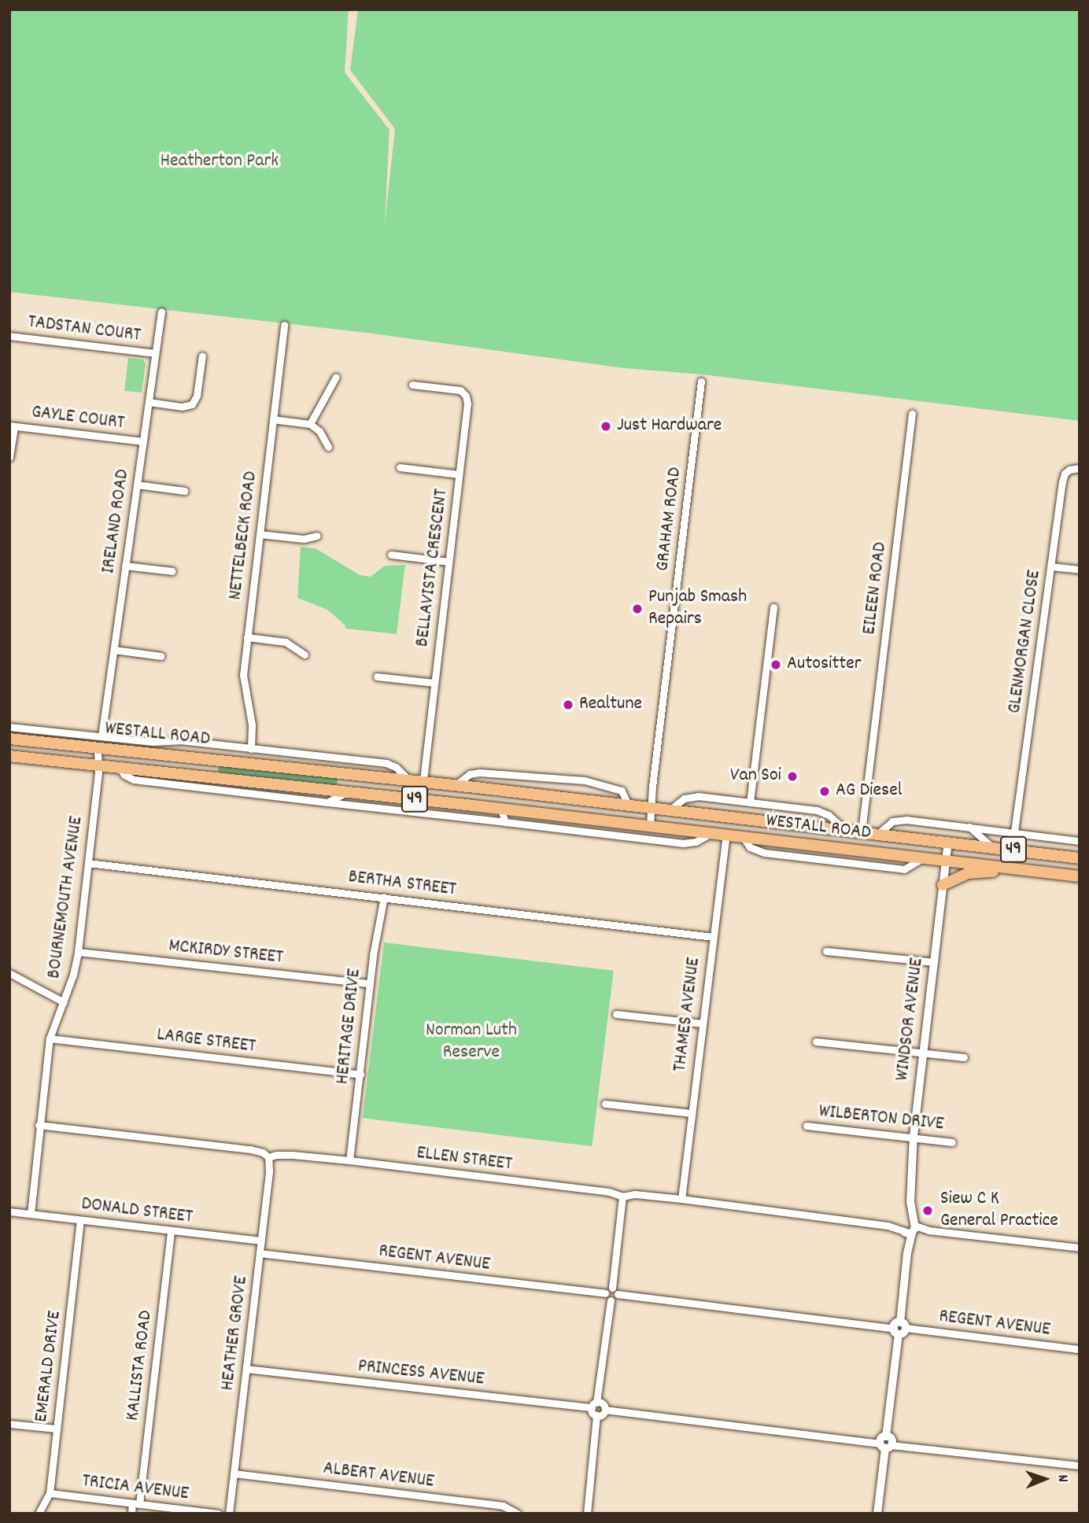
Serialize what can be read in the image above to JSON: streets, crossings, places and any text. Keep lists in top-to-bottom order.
{
  "streets": {
    "main road": ["WESTALL ROAD", "49"],
    "street": [
      "TADSTAN COURT",
      "GAYLE COURT",
      "GRAHAM ROAD",
      "IRELAND ROAD",
      "NETTELBECK ROAD",
      "BELLAVISTA CRESCENT",
      "EILEEN ROAD",
      "GLENMORGAN CLOSE",
      "BERTHA STREET",
      "BOURNEMOUTH AVENUE",
      "MCKIRDY STREET",
      "THAMES AVENUE",
      "WINDSOR AVENUE",
      "HERITAGE DRIVE",
      "LARGE STREET",
      "WILBERTON DRIVE",
      "ELLEN STREET",
      "DONALD STREET",
      "REGENT AVENUE",
      "HEATHER GROVE",
      "KALLISTA ROAD",
      "EMERALD DRIVE",
      "PRINCESS AVENUE",
      "ALBERT AVENUE",
      "TRICIA AVENUE"
    ]
  },
  "crossings": [
    ["TADSTAN COURT", "IRELAND ROAD"],
    ["GAYLE COURT", "IRELAND ROAD"],
    ["GRAHAM ROAD", "WESTALL ROAD"],
    ["IRELAND ROAD", "WESTALL ROAD"],
    ["IRELAND ROAD", "BOURNEMOUTH AVENUE"],
    ["NETTELBECK ROAD", "WESTALL ROAD"],
    ["BELLAVISTA CRESCENT", "WESTALL ROAD"],
    ["EILEEN ROAD", "WESTALL ROAD"],
    ["GLENMORGAN CLOSE", "WESTALL ROAD"],
    ["WESTALL ROAD", "BOURNEMOUTH AVENUE"],
    ["WESTALL ROAD", "THAMES AVENUE"],
    ["WESTALL ROAD", "WINDSOR AVENUE"],
    ["BERTHA STREET", "BOURNEMOUTH AVENUE"],
    ["BERTHA STREET", "THAMES AVENUE"],
    ["BERTHA STREET", "HERITAGE DRIVE"],
    ["BOURNEMOUTH AVENUE", "MCKIRDY STREET"],
    ["BOURNEMOUTH AVENUE", "LARGE STREET"],
    ["BOURNEMOUTH AVENUE", "ELLEN STREET"],
    ["BOURNEMOUTH AVENUE", "DONALD STREET"],
    ["MCKIRDY STREET", "HERITAGE DRIVE"],
    ["THAMES AVENUE", "ELLEN STREET"],
    ["WINDSOR AVENUE", "WILBERTON DRIVE"],
    ["WINDSOR AVENUE", "ELLEN STREET"],
    ["WINDSOR AVENUE", "REGENT AVENUE"],
    ["HERITAGE DRIVE", "LARGE STREET"],
    ["HERITAGE DRIVE", "ELLEN STREET"],
    ["ELLEN STREET", "HEATHER GROVE"],
    ["DONALD STREET", "HEATHER GROVE"],
    ["DONALD STREET", "KALLISTA ROAD"],
    ["DONALD STREET", "EMERALD DRIVE"],
    ["REGENT AVENUE", "HEATHER GROVE"],
    ["HEATHER GROVE", "PRINCESS AVENUE"],
    ["HEATHER GROVE", "ALBERT AVENUE"],
    ["KALLISTA ROAD", "TRICIA AVENUE"],
    ["EMERALD DRIVE", "TRICIA AVENUE"]
  ],
  "parks": ["Heatherton Park", "Norman Luth Reserve"],
  "places": [
    "Just Hardware",
    "Punjab Smash Repairs",
    "Autositter",
    "Realtune",
    "Van Soi",
    "AG Diesel",
    "Siew C K General Practice"
  ],
  "north": "right"
}
